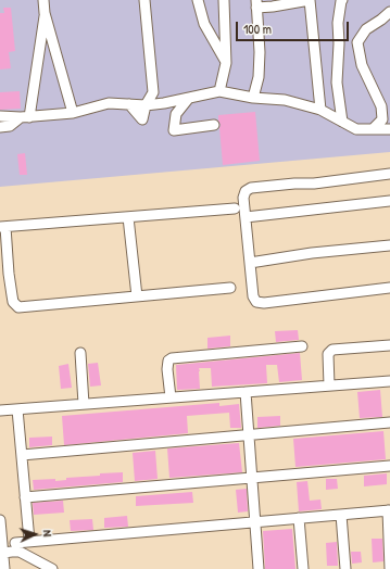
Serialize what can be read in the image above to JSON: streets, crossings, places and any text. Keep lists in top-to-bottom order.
{
  "scale_bar": "100 m",
  "north": "right"
}
